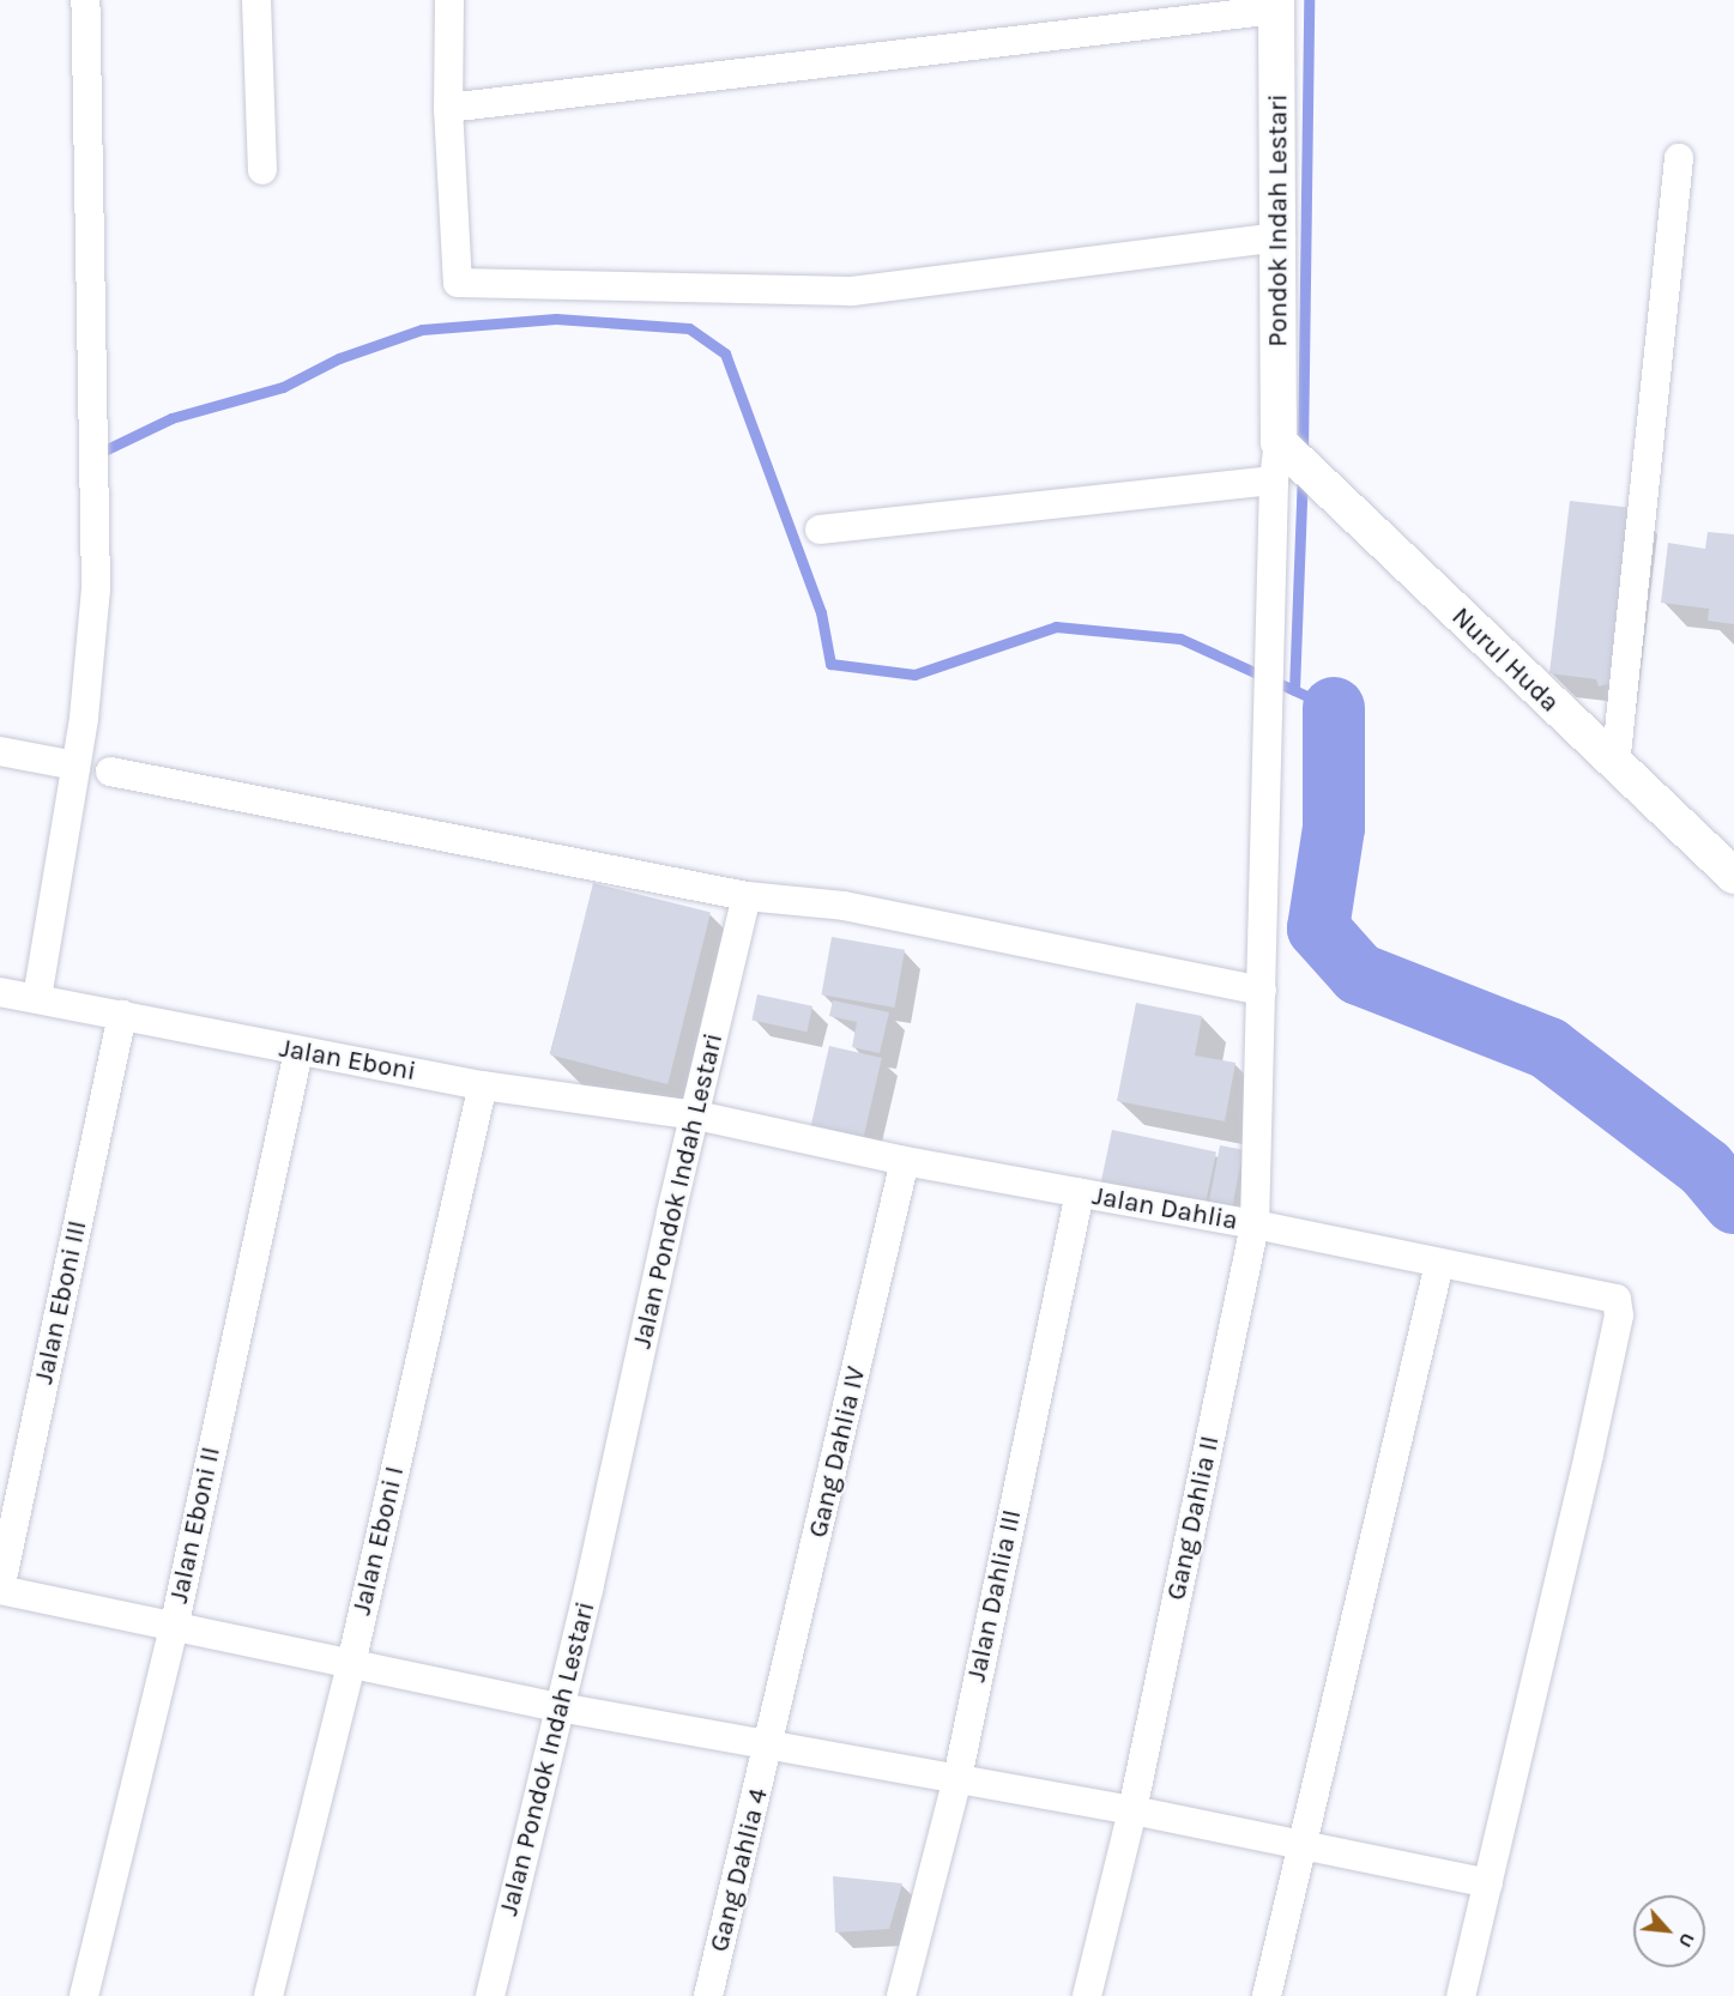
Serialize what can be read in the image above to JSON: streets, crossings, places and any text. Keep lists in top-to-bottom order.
{
  "streets": {
    "street": [
      "Pondok Indah Lestari",
      "Nurul Huda",
      "Jalan Eboni",
      "Jalan Pondok Indah Lestari",
      "Jalan Dahlia",
      "Jalan Eboni III",
      "Gang Dahlia IV",
      "Gang Dahlia II",
      "Jalan Eboni II",
      "Jalan Eboni I",
      "Jalan Dahlia III",
      "Gang Dahlia 4"
    ]
  },
  "crossings": [
    ["Pondok Indah Lestari", "Nurul Huda"],
    ["Pondok Indah Lestari", "Gang Dahlia II"],
    ["Nurul Huda", "Gang Dahlia II"],
    ["Jalan Eboni", "Jalan Pondok Indah Lestari"],
    ["Jalan Eboni", "Jalan Dahlia"],
    ["Jalan Eboni", "Jalan Eboni III"],
    ["Jalan Eboni", "Jalan Eboni II"],
    ["Jalan Eboni", "Jalan Eboni I"],
    ["Jalan Pondok Indah Lestari", "Jalan Dahlia"],
    ["Jalan Dahlia", "Gang Dahlia IV"],
    ["Jalan Dahlia", "Gang Dahlia II"],
    ["Jalan Dahlia", "Jalan Dahlia III"],
    ["Gang Dahlia IV", "Gang Dahlia 4"]
  ],
  "north": "bottom right"
}
